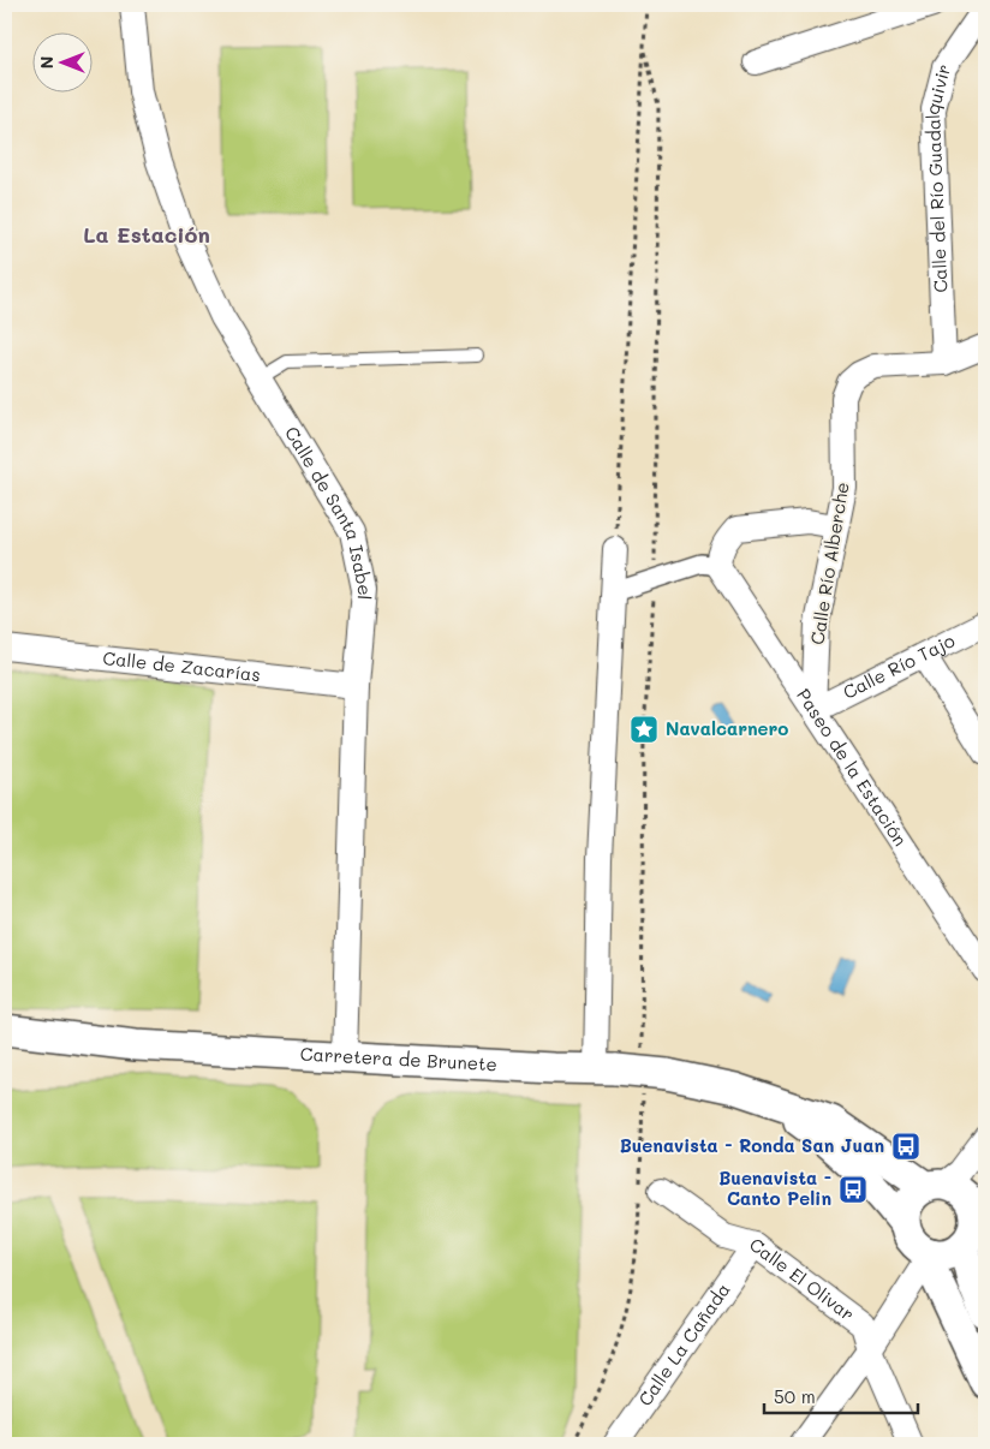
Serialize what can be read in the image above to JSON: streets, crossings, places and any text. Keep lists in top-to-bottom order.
{
  "streets": {
    "street": [
      "Calle del Río Guadalquivir",
      "Calle de Santa Isabel",
      "Calle Río Alberche",
      "Calle de Zacarías",
      "Calle Río Tajo",
      "Paseo de la Estación",
      "Carretera de Brunete",
      "Calle El Olivar",
      "Calle La Cañada"
    ]
  },
  "crossings": [
    ["Calle del Río Guadalquivir", "Calle Río Alberche"],
    ["Calle de Santa Isabel", "Calle de Zacarías"],
    ["Calle de Santa Isabel", "Carretera de Brunete"],
    ["Calle Río Alberche", "Calle Río Tajo"],
    ["Calle Río Alberche", "Paseo de la Estación"],
    ["Calle Río Tajo", "Paseo de la Estación"],
    ["Calle El Olivar", "Calle La Cañada"]
  ],
  "districts": ["La Estación"],
  "places": {
    "place": ["Navalcarnero"],
    "bus stop": ["Buenavista - Ronda San Juan", "Buenavista - Canto Pelin"]
  },
  "scale_bar": "50 m",
  "north": "left"
}
